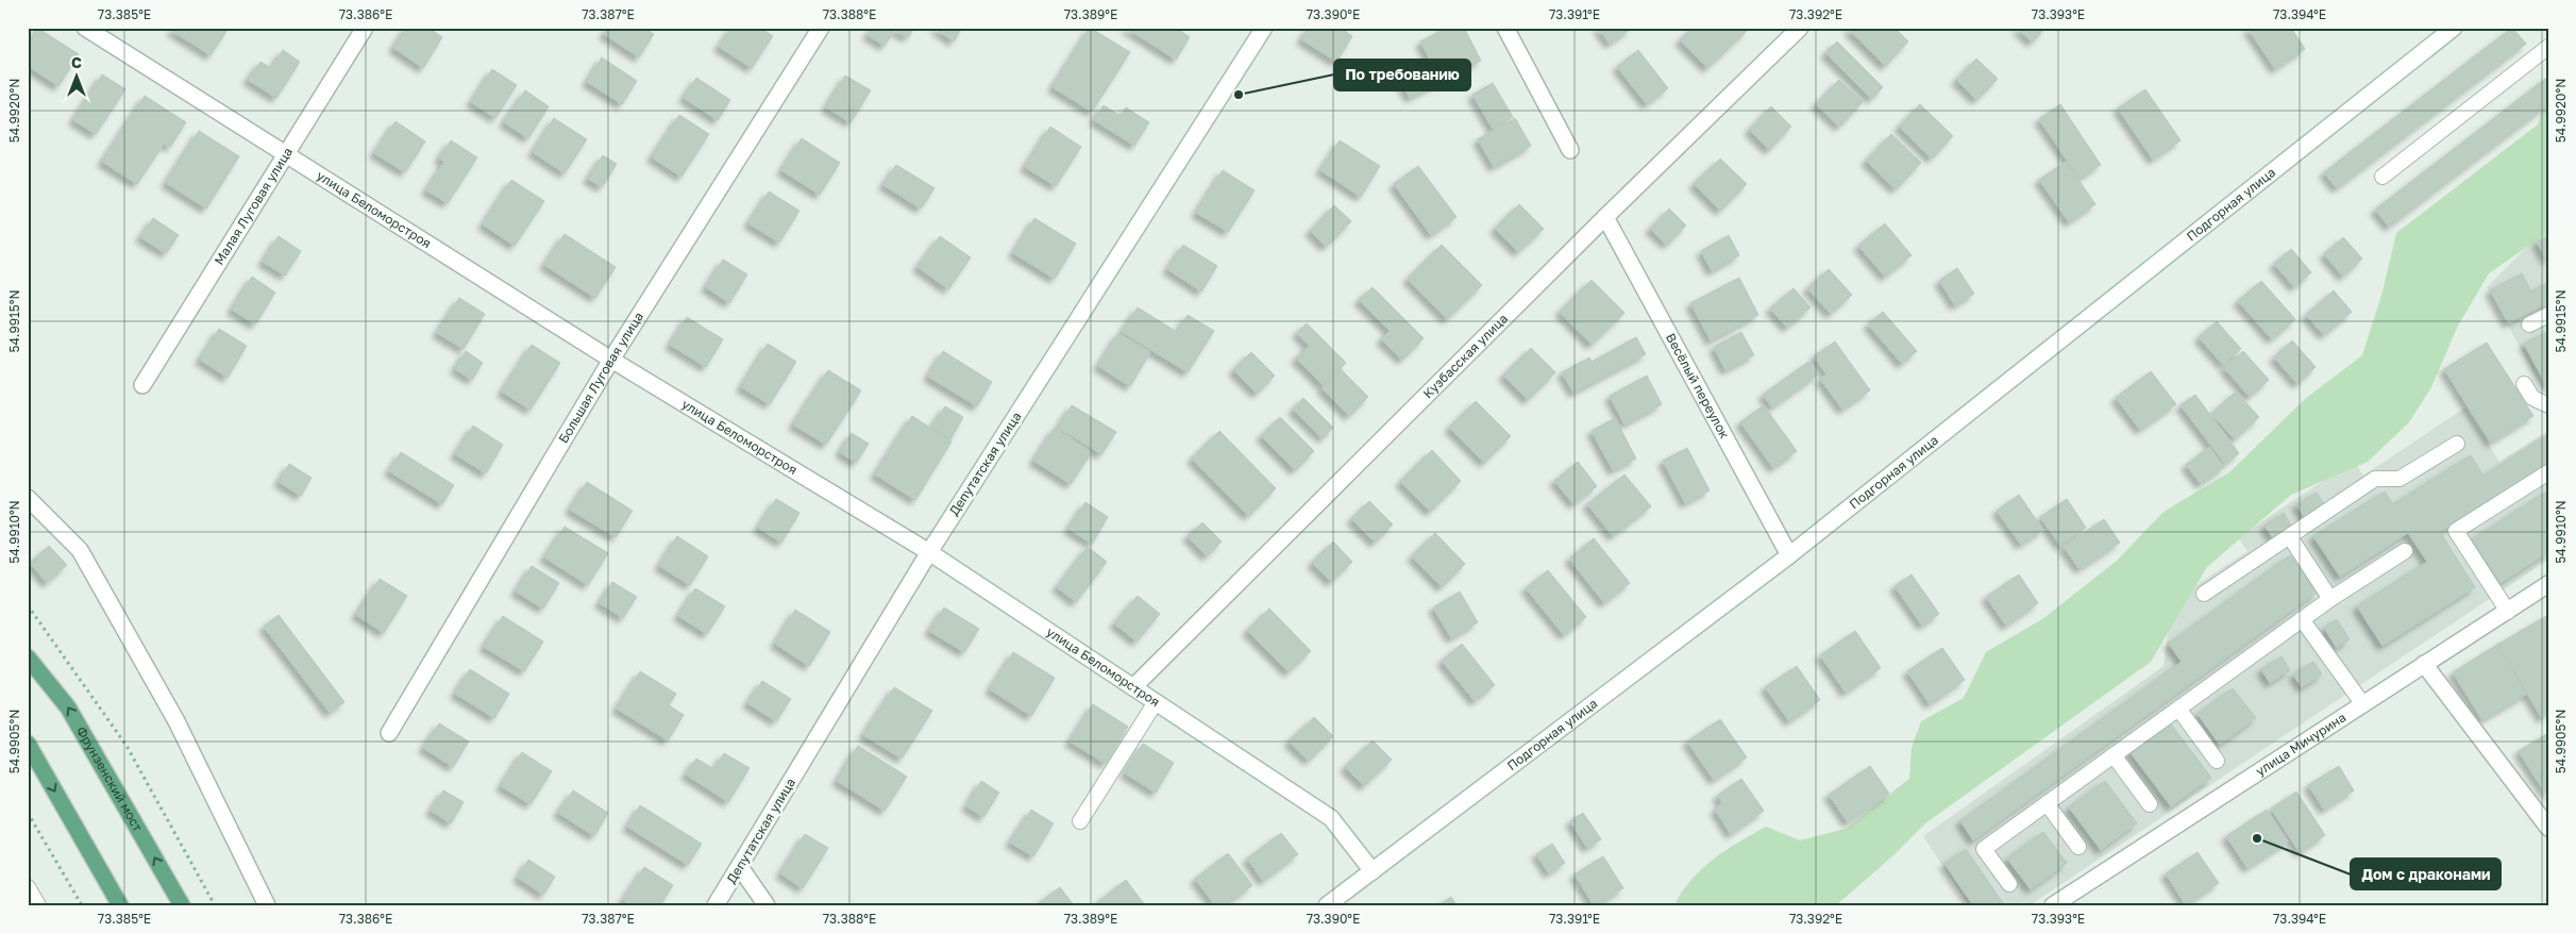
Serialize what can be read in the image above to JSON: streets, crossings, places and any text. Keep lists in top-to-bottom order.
{
  "streets": {
    "main road": ["Фрунзенский мост"],
    "street": [
      "Подгорная улица",
      "Малая Луговая улица",
      "улица Беломорстроя",
      "Кузбасская улица",
      "Большая Луговая улица",
      "Весёлый переулок",
      "Депутатская улица",
      "улица Мичурина"
    ]
  },
  "crossings": [
    ["Подгорная улица", "улица Беломорстроя"],
    ["Подгорная улица", "Весёлый переулок"],
    ["Малая Луговая улица", "улица Беломорстроя"],
    ["улица Беломорстроя", "Кузбасская улица"],
    ["улица Беломорстроя", "Большая Луговая улица"],
    ["улица Беломорстроя", "Депутатская улица"],
    ["Кузбасская улица", "Весёлый переулок"]
  ],
  "places": ["По требованию", "Дом с драконами"],
  "north": "top",
  "coordinates": [
    "73.385°E",
    "73.386°E",
    "73.387°E",
    "73.388°E",
    "73.389°E",
    "73.390°E",
    "73.391°E",
    "73.392°E",
    "73.393°E",
    "73.394°E",
    "54.9920°N",
    "54.9915°N",
    "54.9910°N",
    "54.9905°N"
  ]
}
